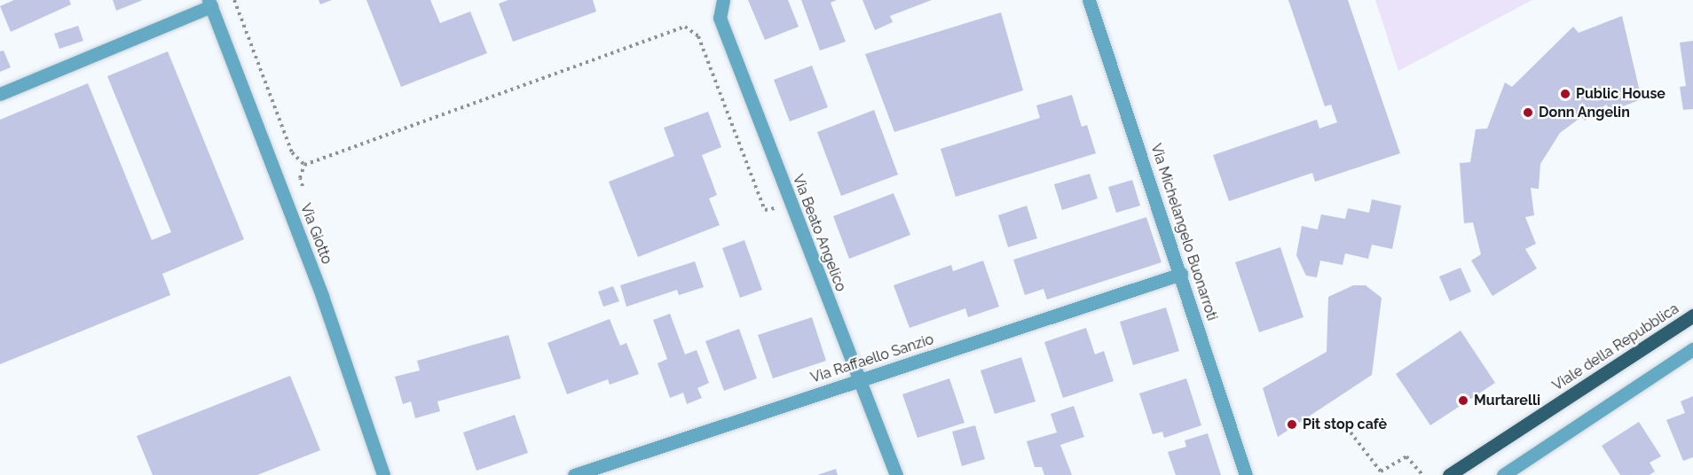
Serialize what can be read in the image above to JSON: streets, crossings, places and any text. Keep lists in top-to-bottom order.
{
  "streets": {
    "main road": ["Viale della Repubblica"],
    "street": [
      "Via Michelangelo Buonarroti",
      "Via Beato Angelico",
      "Via Giotto",
      "Via Raffaello Sanzio"
    ]
  },
  "crossings": [
    ["Via Michelangelo Buonarroti", "Via Raffaello Sanzio"],
    ["Via Beato Angelico", "Via Raffaello Sanzio"]
  ],
  "places": [
    "Public House",
    "Donn Angelin",
    "Murtarelli",
    "Pit stop cafè"
  ]
}
